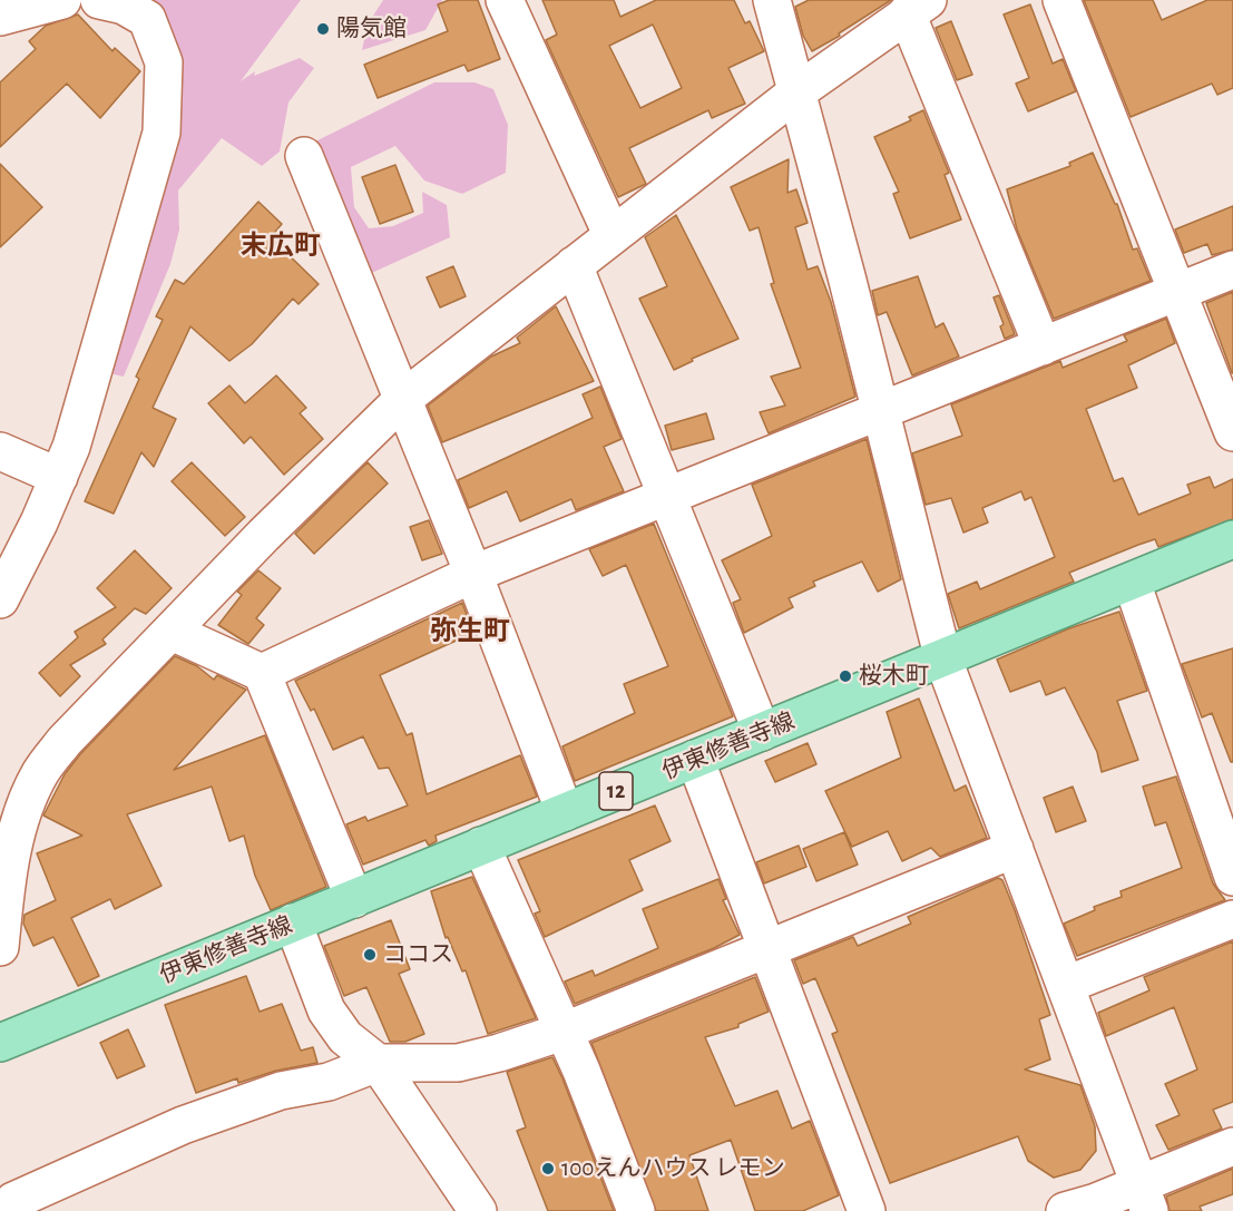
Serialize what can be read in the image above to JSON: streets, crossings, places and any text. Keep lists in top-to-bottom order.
{
  "streets": {
    "main road": ["伊東修善寺線", "12"]
  },
  "districts": ["末広町", "弥生町"],
  "places": [
    "陽気館",
    "桜木町",
    "ココス",
    "100えんハウス レモン"
  ]
}
